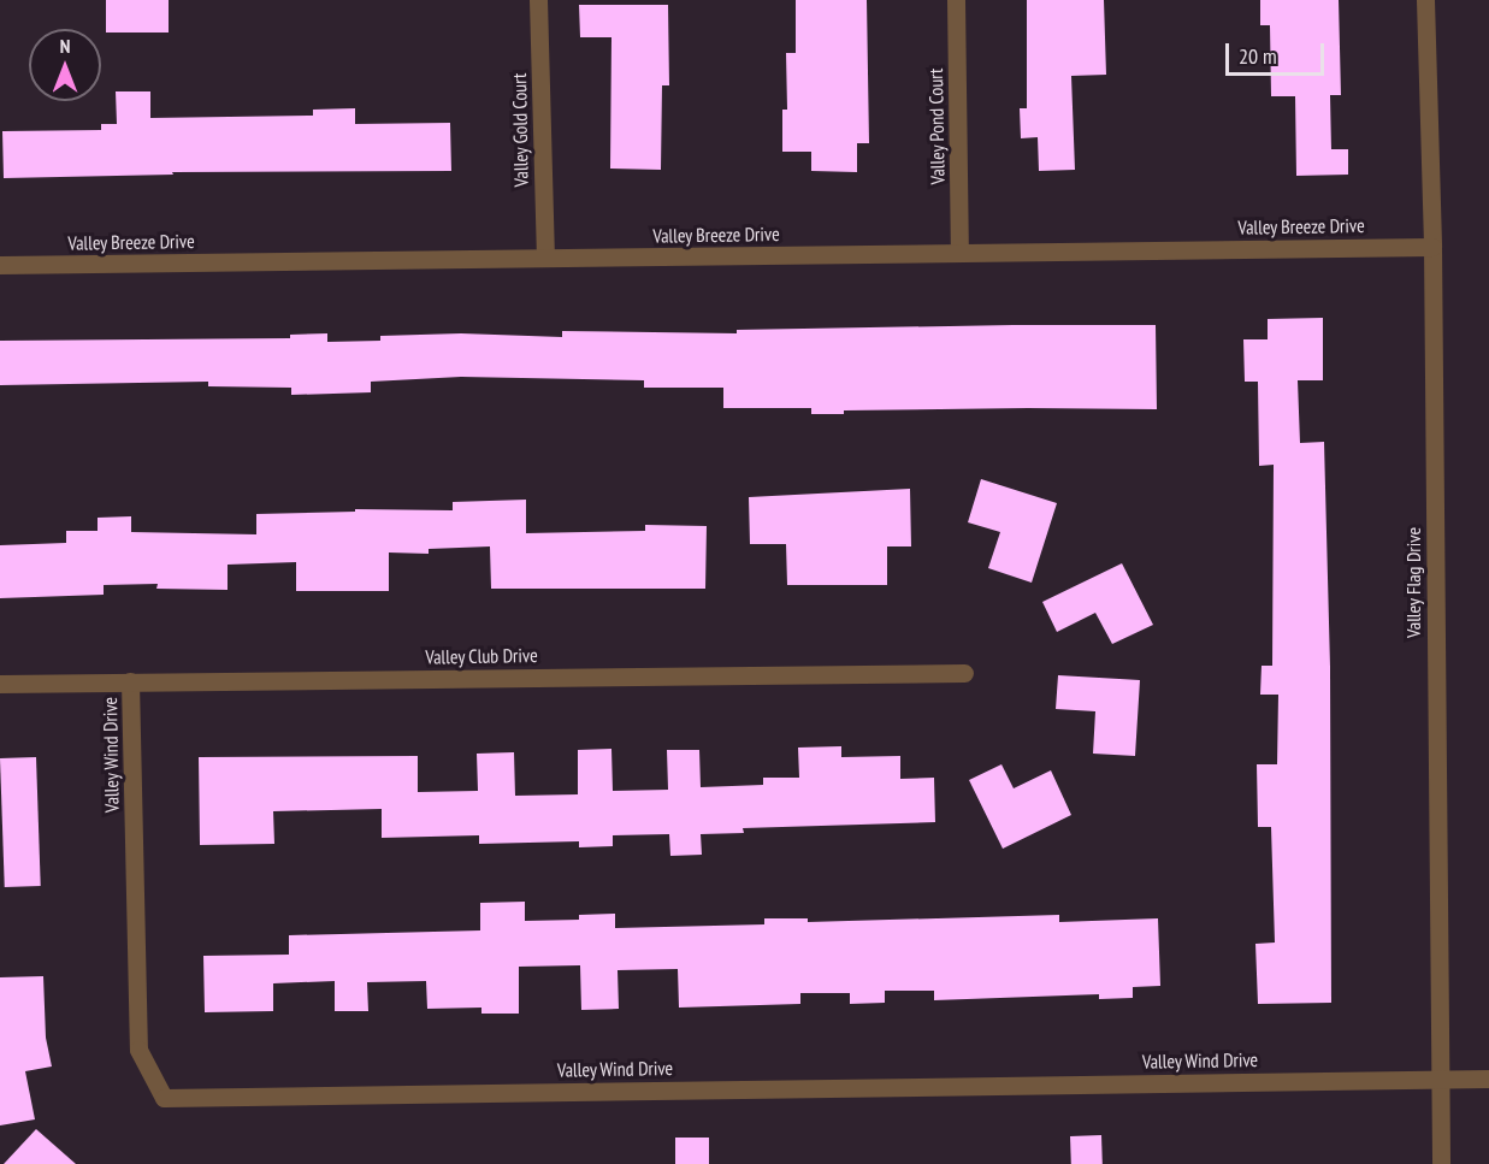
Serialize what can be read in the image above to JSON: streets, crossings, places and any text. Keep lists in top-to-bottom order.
{
  "streets": {
    "street": [
      "Valley Pond Court",
      "Valley Gold Court",
      "Valley Breeze Drive",
      "Valley Flag Drive",
      "Valley Club Drive",
      "Valley Wind Drive"
    ]
  },
  "crossings": [
    ["Valley Pond Court", "Valley Breeze Drive"],
    ["Valley Gold Court", "Valley Breeze Drive"],
    ["Valley Breeze Drive", "Valley Flag Drive"],
    ["Valley Flag Drive", "Valley Wind Drive"],
    ["Valley Club Drive", "Valley Wind Drive"]
  ],
  "scale_bar": "20 m",
  "north": "top"
}
